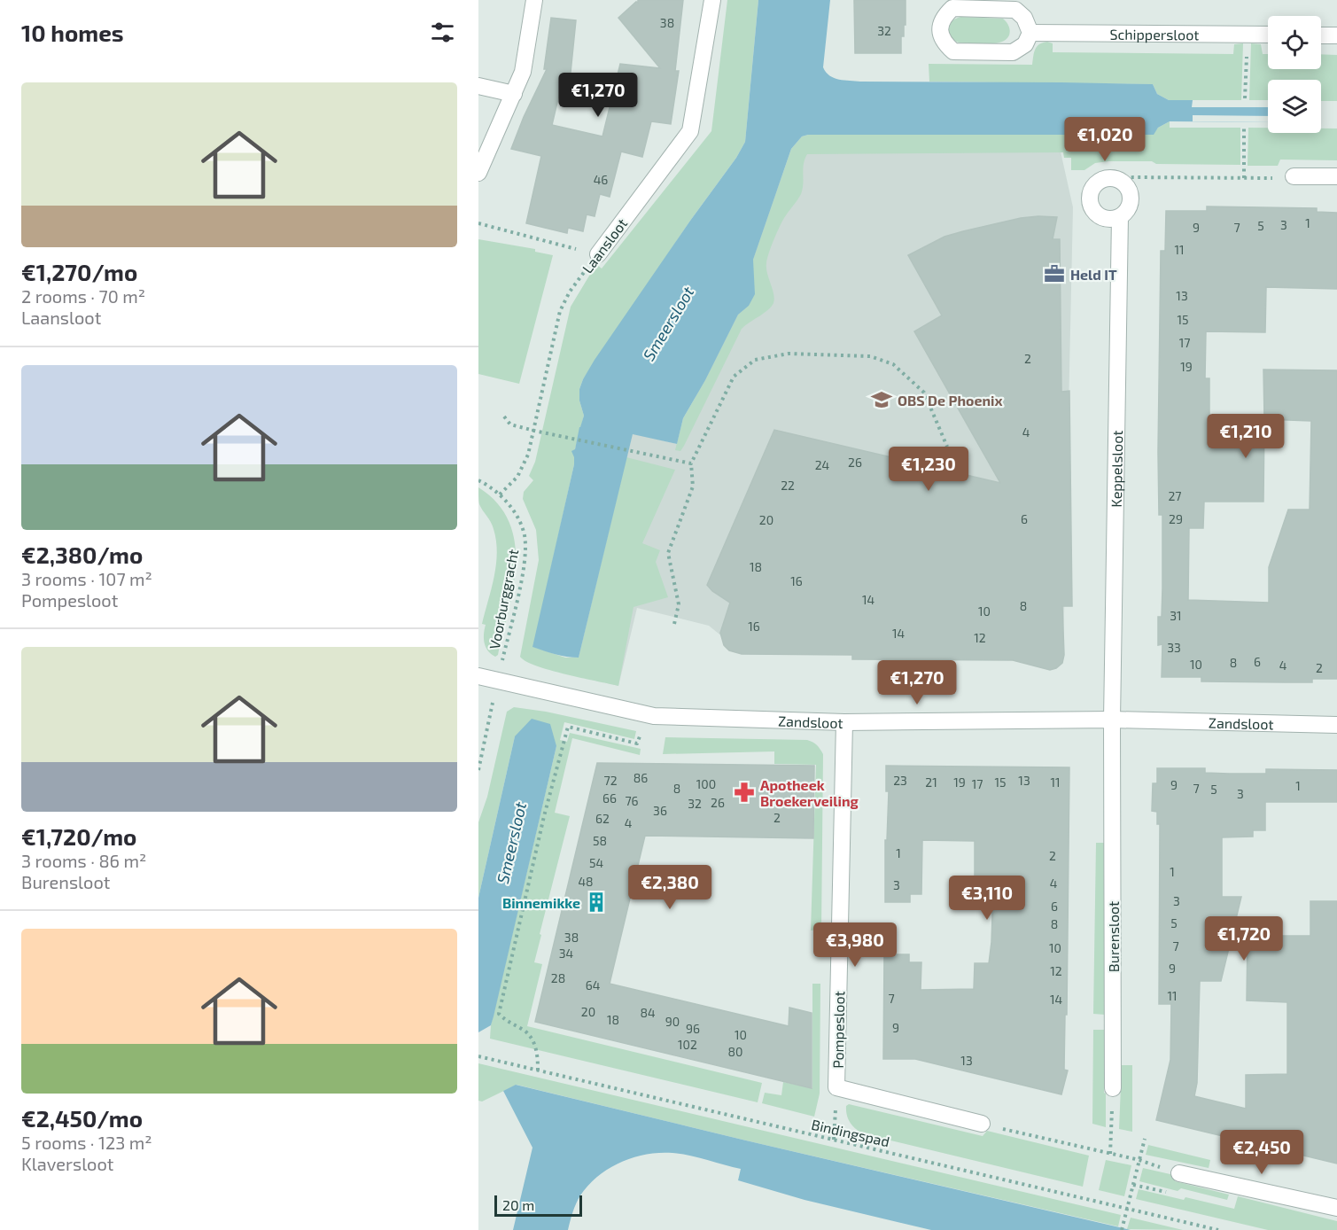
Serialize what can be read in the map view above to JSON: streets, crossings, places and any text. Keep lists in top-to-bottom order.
{
  "streets": {
    "street": [
      "Schippersloot",
      "Laansloot",
      "Keppelsloot",
      "Zandsloot",
      "Burensloot",
      "Pompesloot"
    ],
    "path": ["Voorburggracht", "Bindingspad"]
  },
  "crossings": [
    ["Laansloot", "Voorburggracht"],
    ["Keppelsloot", "Zandsloot"],
    ["Keppelsloot", "Burensloot"],
    ["Voorburggracht", "Zandsloot"],
    ["Zandsloot", "Burensloot"],
    ["Zandsloot", "Pompesloot"]
  ],
  "water": ["Smeersloot"],
  "places": {
    "office": ["Held IT"],
    "school or university": ["OBS De Phoenix"],
    "pharmacy": ["Apotheek Broekerveiling"],
    "building": ["Binnemikke"]
  },
  "house_numbers": [
    "38",
    "32",
    "46",
    "1",
    "3",
    "5",
    "9",
    "7",
    "11",
    "13",
    "15",
    "17",
    "2",
    "19",
    "4",
    "26",
    "24",
    "22",
    "27",
    "6",
    "29",
    "20",
    "18",
    "16",
    "14",
    "8",
    "10",
    "31",
    "16",
    "14",
    "12",
    "33",
    "6",
    "8",
    "10",
    "4",
    "2",
    "86",
    "72",
    "23",
    "13",
    "21",
    "19",
    "15",
    "11",
    "100",
    "17",
    "9",
    "1",
    "8",
    "7",
    "5",
    "3",
    "66",
    "76",
    "26",
    "32",
    "36",
    "2",
    "62",
    "4",
    "58",
    "1",
    "2",
    "54",
    "1",
    "48",
    "4",
    "3",
    "3",
    "6",
    "5",
    "8",
    "38",
    "7",
    "10",
    "34",
    "9",
    "12",
    "28",
    "64",
    "11",
    "7",
    "14",
    "20",
    "84",
    "18",
    "90",
    "9",
    "96",
    "10",
    "102",
    "80",
    "13"
  ],
  "scale_bar": "20 m",
  "page": {
    "heading": "10 homes",
    "list": [
      {
        "name": "€1,270/mo",
        "note": "2 rooms · 70 m² · Laansloot"
      },
      {
        "name": "€2,380/mo",
        "note": "3 rooms · 107 m² · Pompesloot"
      },
      {
        "name": "€1,720/mo",
        "note": "3 rooms · 86 m² · Burensloot"
      },
      {
        "name": "€2,450/mo",
        "note": "5 rooms · 123 m² · Klaversloot"
      }
    ],
    "price": [
      "€1,270",
      "€1,020",
      "€1,210",
      "€1,230",
      "€1,270",
      "€2,380",
      "€3,110",
      "€1,720",
      "€3,980",
      "€2,450"
    ],
    "scale": "20 m"
  }
}
